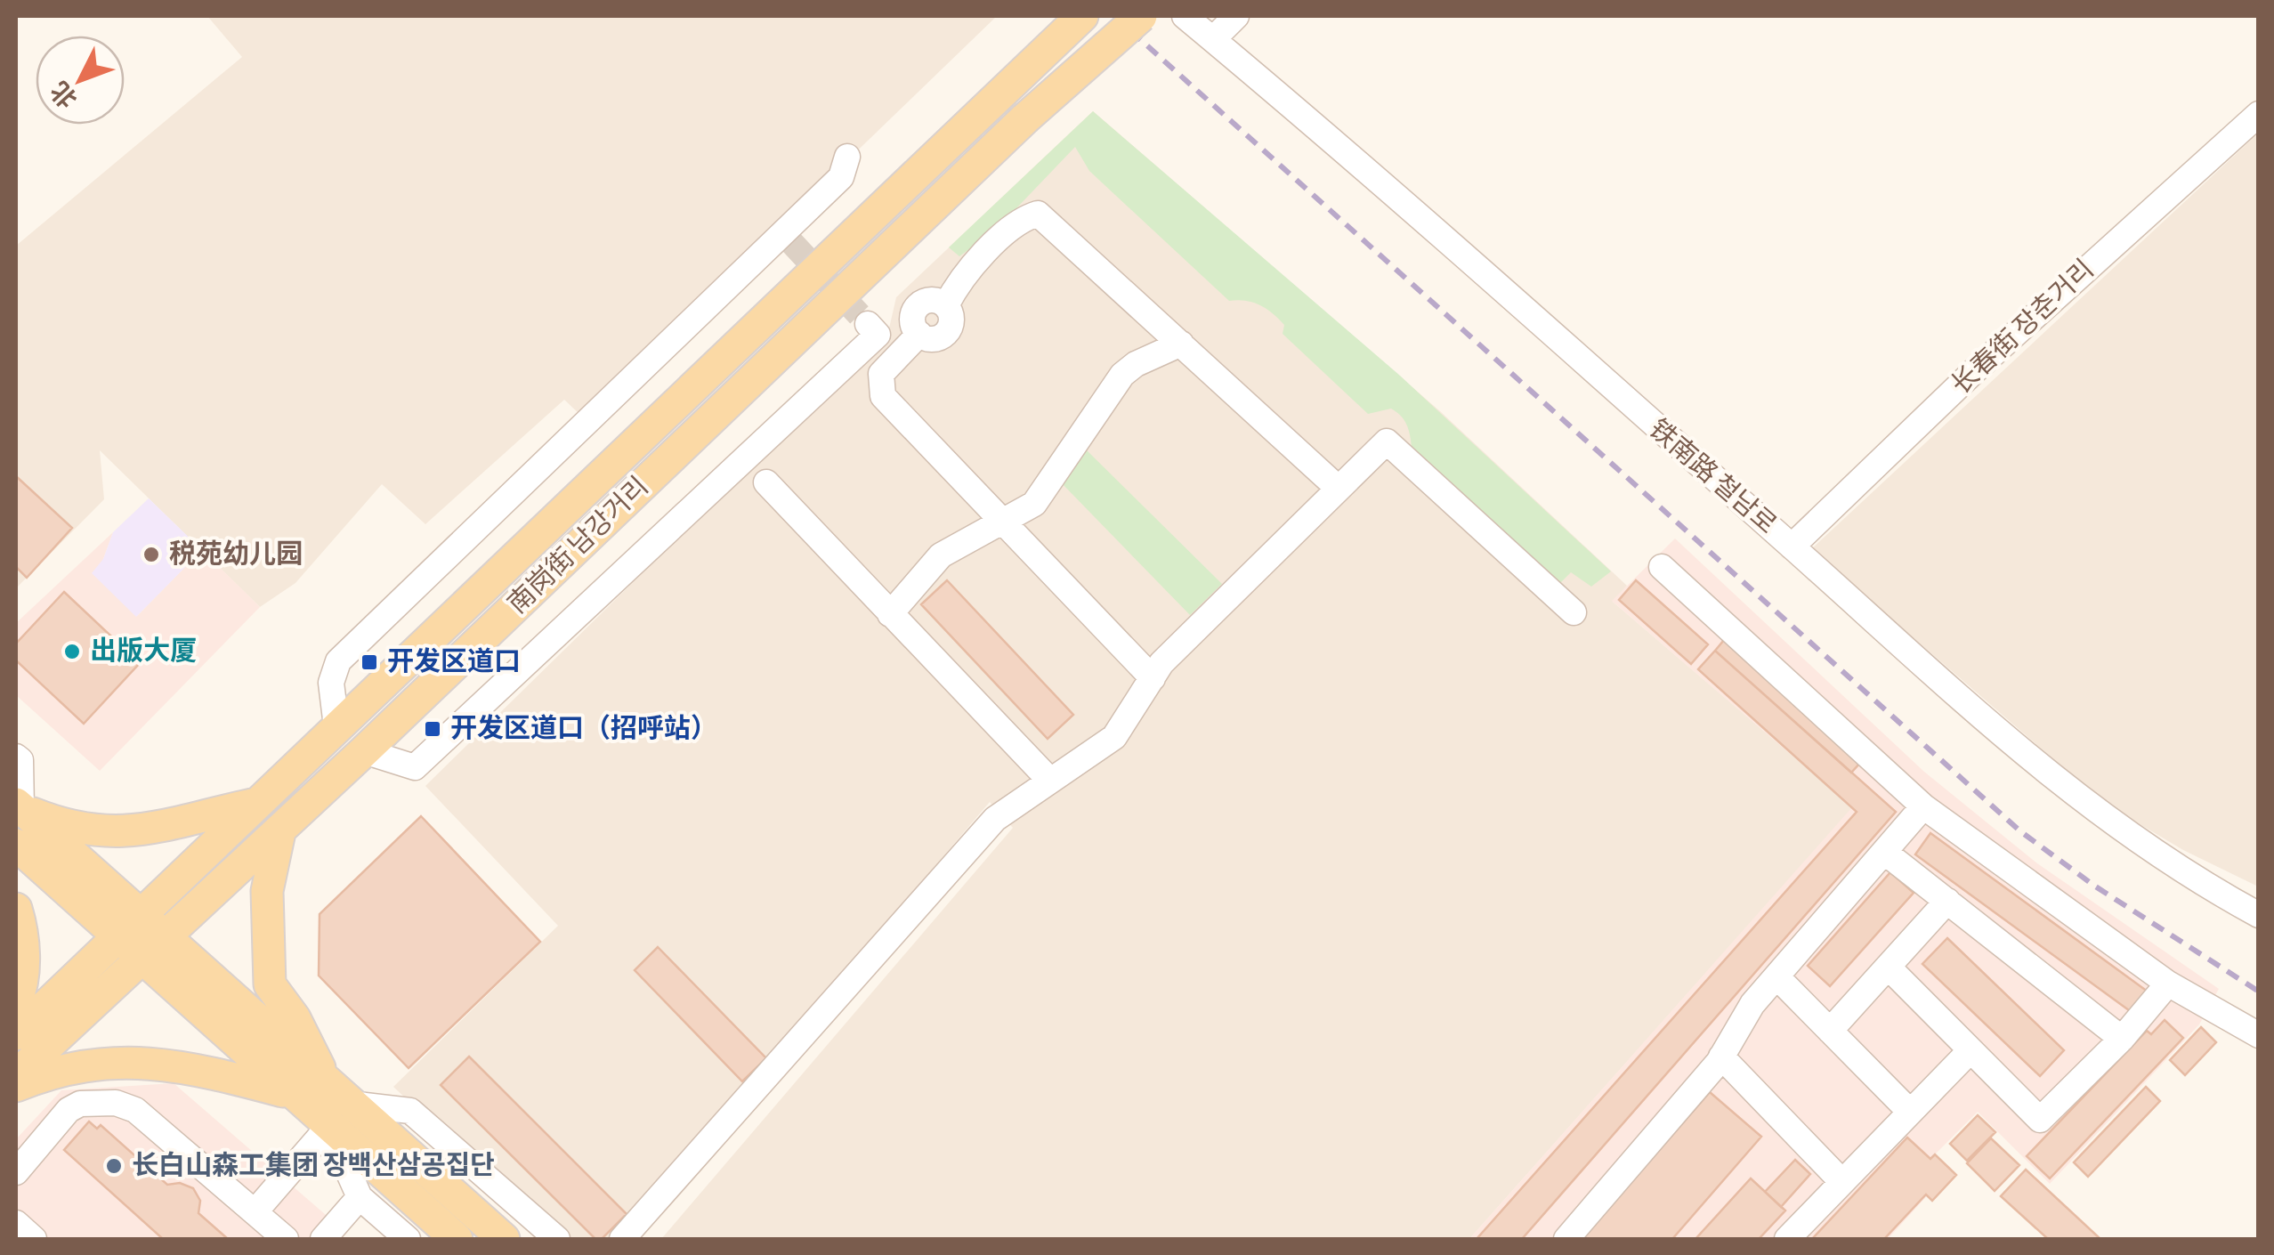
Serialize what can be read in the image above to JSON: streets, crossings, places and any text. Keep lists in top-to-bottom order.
{
  "streets": {
    "main road": ["南岗街 남강거리"],
    "street": ["长春街 장춘거리", "铁南路 철남로"]
  },
  "crossings": [
    ["长春街 장춘거리", "铁南路 철남로"]
  ],
  "places": {
    "other": ["税苑幼儿园", "出版大厦", "长白山森工集团 장백산삼공집단"],
    "transit": ["开发区道口", "开发区道口（招呼站）"]
  },
  "north": "bottom left"
}
